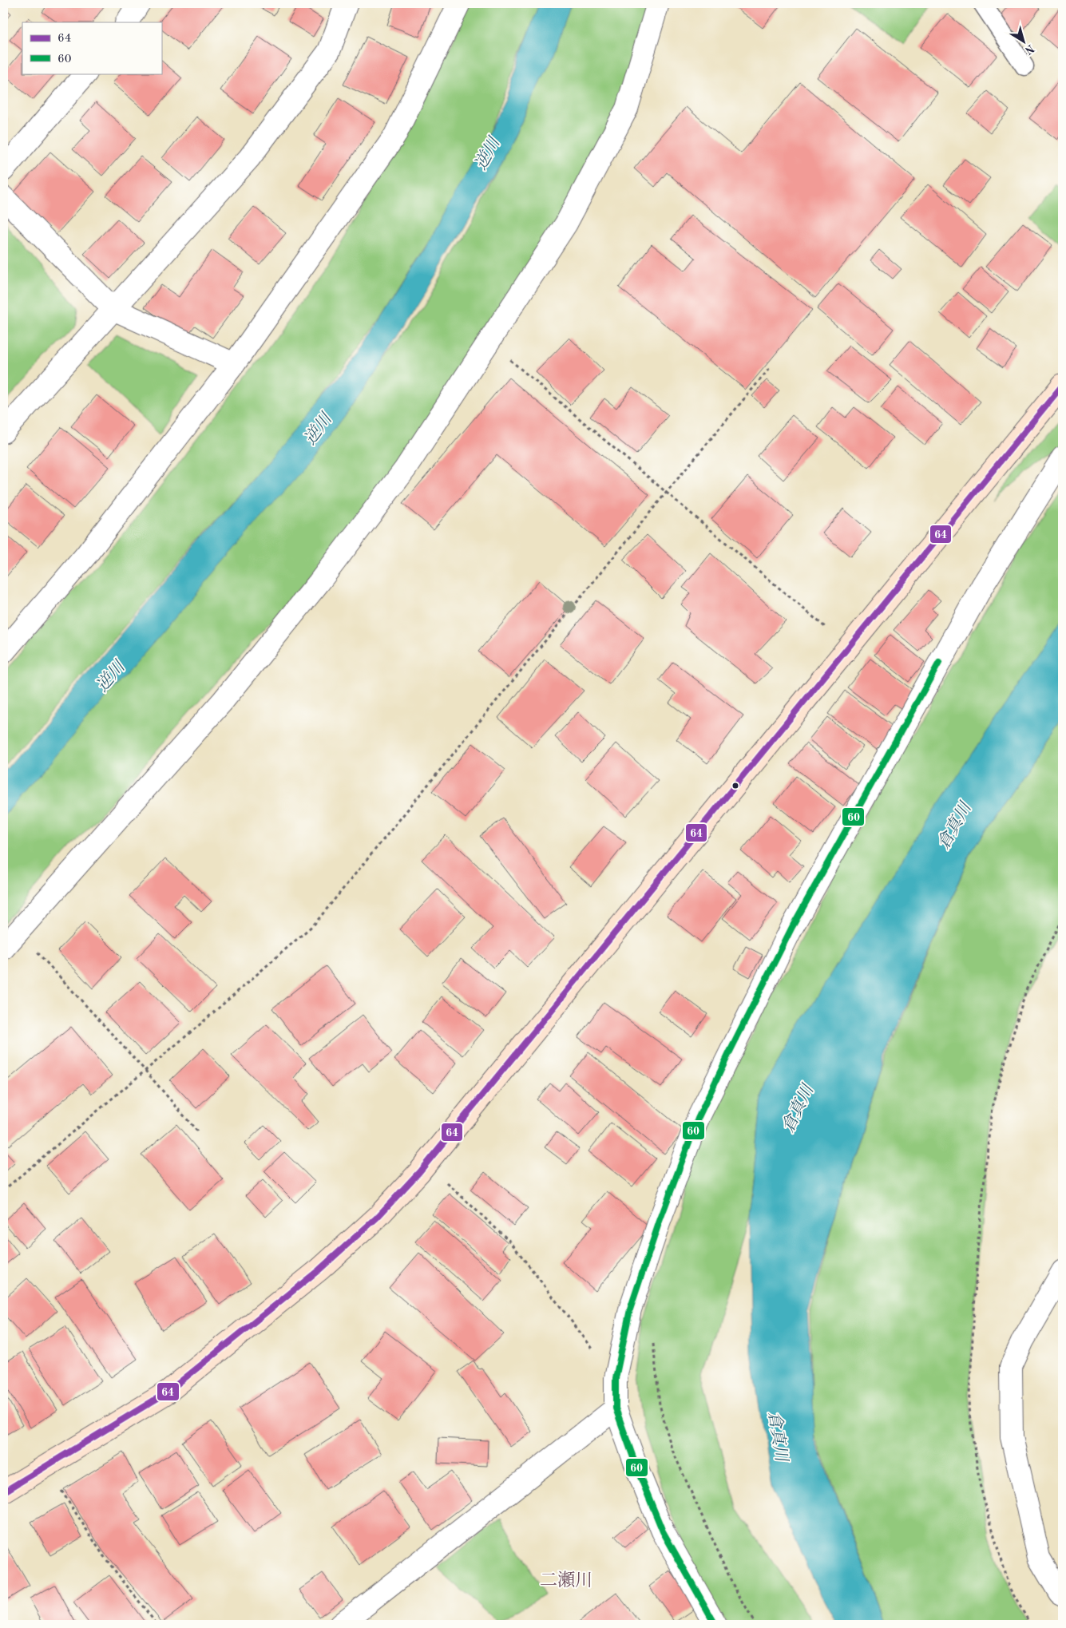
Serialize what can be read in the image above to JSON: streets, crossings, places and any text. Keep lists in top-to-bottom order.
{
  "districts": ["二瀬川"],
  "water": ["逆川", "倉真川"],
  "lines": ["transit line 64", "transit line 60"],
  "legend": ["64", "60"],
  "north": "bottom right"
}
